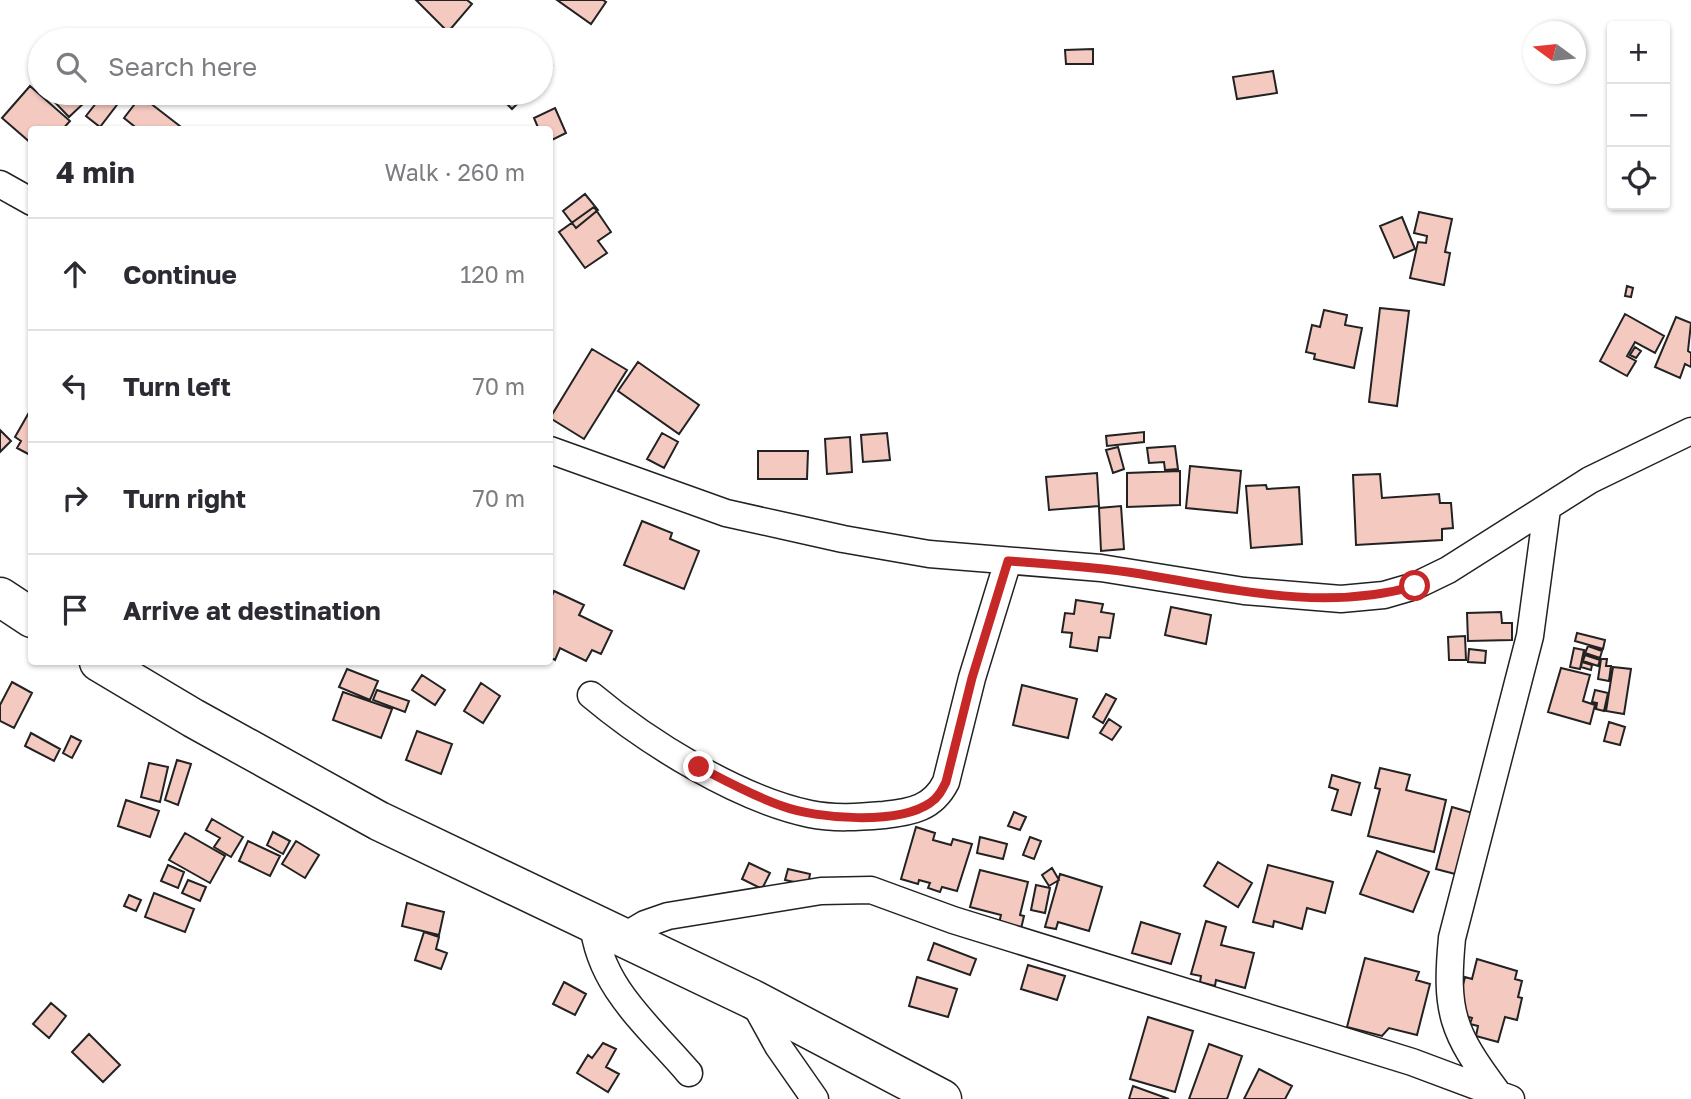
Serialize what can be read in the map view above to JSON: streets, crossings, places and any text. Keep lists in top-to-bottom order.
{
  "north": "left",
  "page": {
    "map_buttons": ["+", "−"],
    "search": "Search here",
    "heading": ["4 min", "Walk · 260 m"],
    "list": [
      ["Continue", "120 m"],
      ["Turn left", "70 m"],
      ["Turn right", "70 m"],
      "Arrive at destination"
    ]
  }
}
